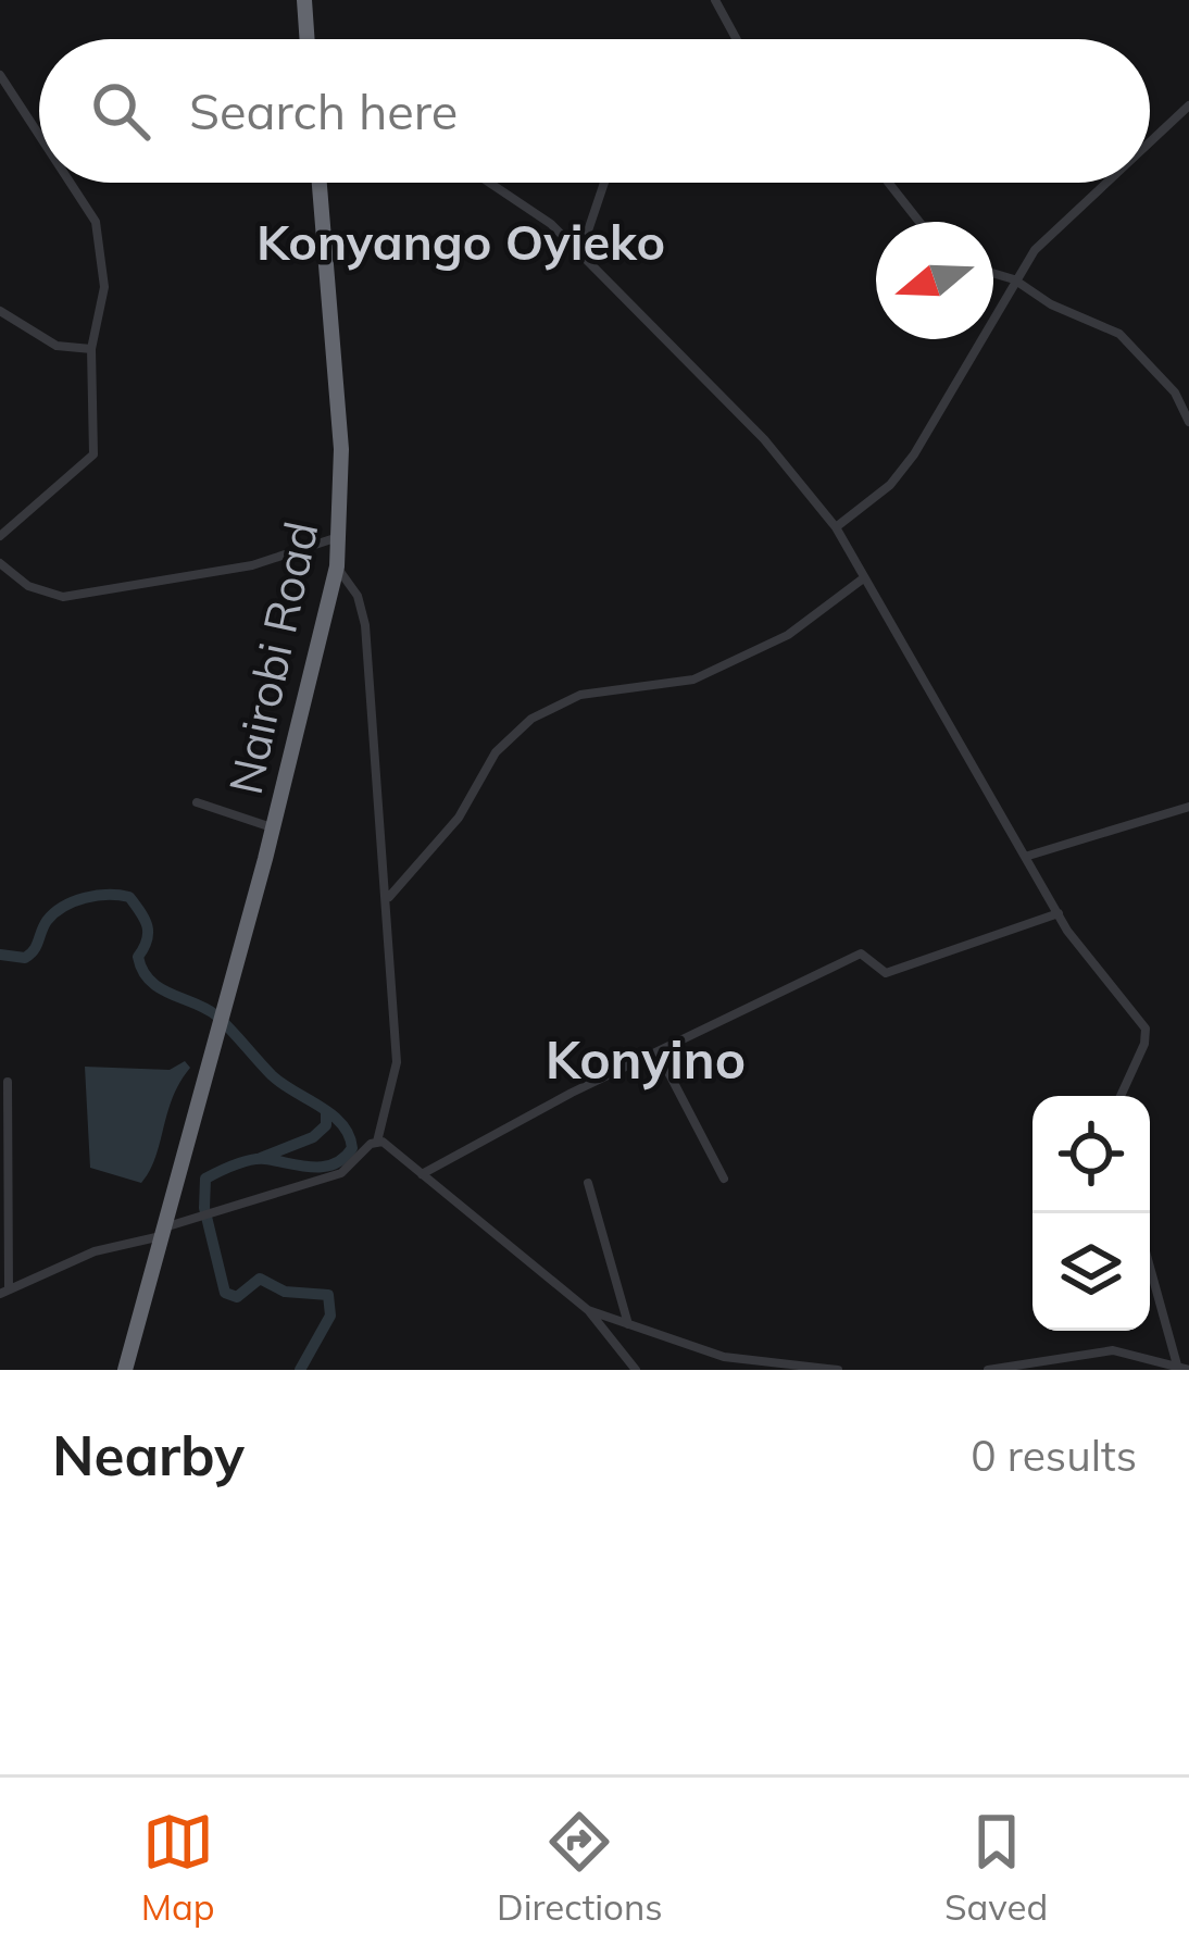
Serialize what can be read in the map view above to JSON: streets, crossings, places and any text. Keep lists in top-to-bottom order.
{
  "streets": {
    "highway": ["Nairobi Road"]
  },
  "districts": ["Konyango Oyieko", "Konyino"],
  "north": "left",
  "page": {
    "search": "Search here",
    "heading": ["Nearby", "0 results"],
    "nav": ["Map", "Directions", "Saved"]
  }
}
